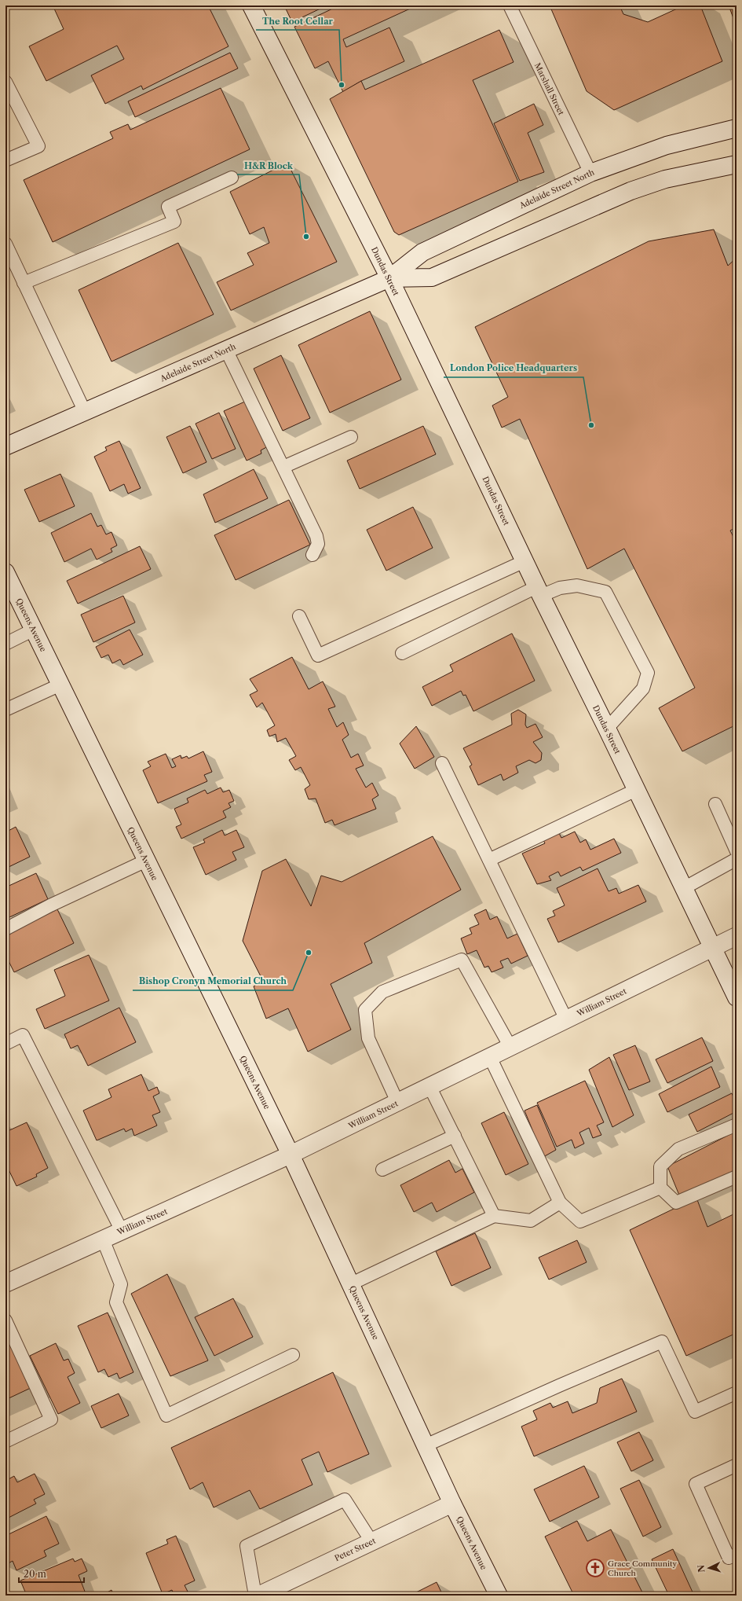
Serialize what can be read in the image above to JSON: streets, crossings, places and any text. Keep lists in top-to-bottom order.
{
  "streets": {
    "main road": [
      "Adelaide Street North",
      "Dundas Street",
      "Queens Avenue",
      "William Street",
      "Peter Street"
    ],
    "lane": ["Marshall Street"]
  },
  "crossings": [
    ["Marshall Street", "Adelaide Street North"],
    ["Adelaide Street North", "Dundas Street"],
    ["Dundas Street", "William Street"],
    ["Queens Avenue", "William Street"],
    ["Queens Avenue", "Peter Street"]
  ],
  "places": {
    "other": [
      "The Root Cellar",
      "H&R Block",
      "London Police Headquarters",
      "Bishop Cronyn Memorial Church"
    ],
    "church": ["Grace Community Church"]
  },
  "scale_bar": "20 m",
  "north": "left"
}
